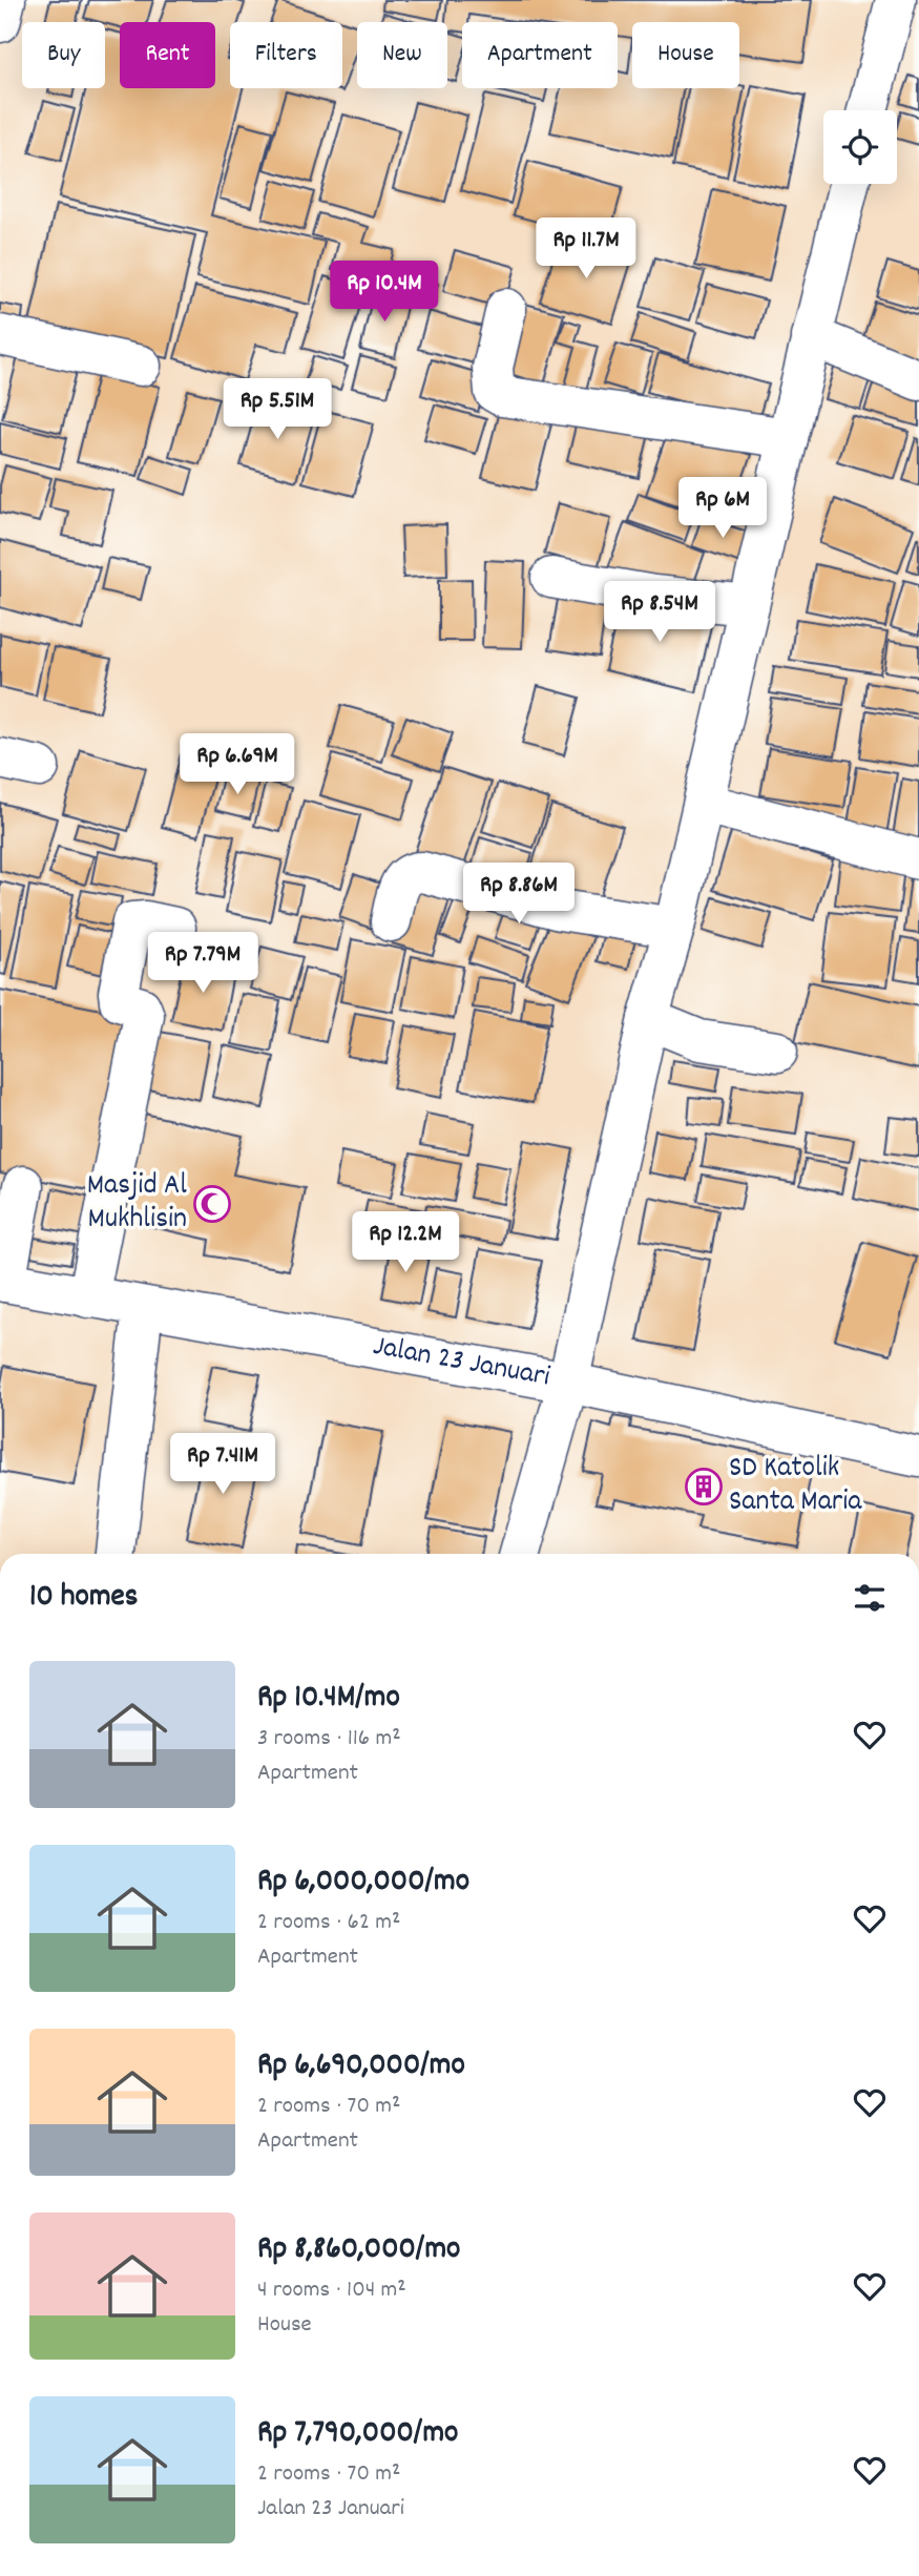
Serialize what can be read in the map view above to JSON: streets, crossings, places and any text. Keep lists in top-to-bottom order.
{
  "streets": {
    "street": ["Jalan 23 Januari"]
  },
  "places": {
    "mosque": ["Masjid Al Mukhlisin"],
    "building": ["SD Katolik Santa Maria"]
  },
  "page": {
    "chip": [
      "Buy",
      "Rent",
      "Filters",
      "New",
      "Apartment",
      "House"
    ],
    "price": [
      "Rp 11.7M",
      "Rp 10.4M",
      "Rp 5.51M",
      "Rp 6M",
      "Rp 8.54M",
      "Rp 6.69M",
      "Rp 8.86M",
      "Rp 7.79M",
      "Rp 12.2M",
      "Rp 7.41M"
    ],
    "heading": "10 homes",
    "list": [
      {
        "name": "Rp 10.4M/mo",
        "note": "3 rooms · 116 m² · Apartment"
      },
      {
        "name": "Rp 6,000,000/mo",
        "note": "2 rooms · 62 m² · Apartment"
      },
      {
        "name": "Rp 6,690,000/mo",
        "note": "2 rooms · 70 m² · Apartment"
      },
      {
        "name": "Rp 8,860,000/mo",
        "note": "4 rooms · 104 m² · House"
      },
      {
        "name": "Rp 7,790,000/mo",
        "note": "2 rooms · 70 m² · Jalan 23 Januari"
      }
    ]
  }
}
